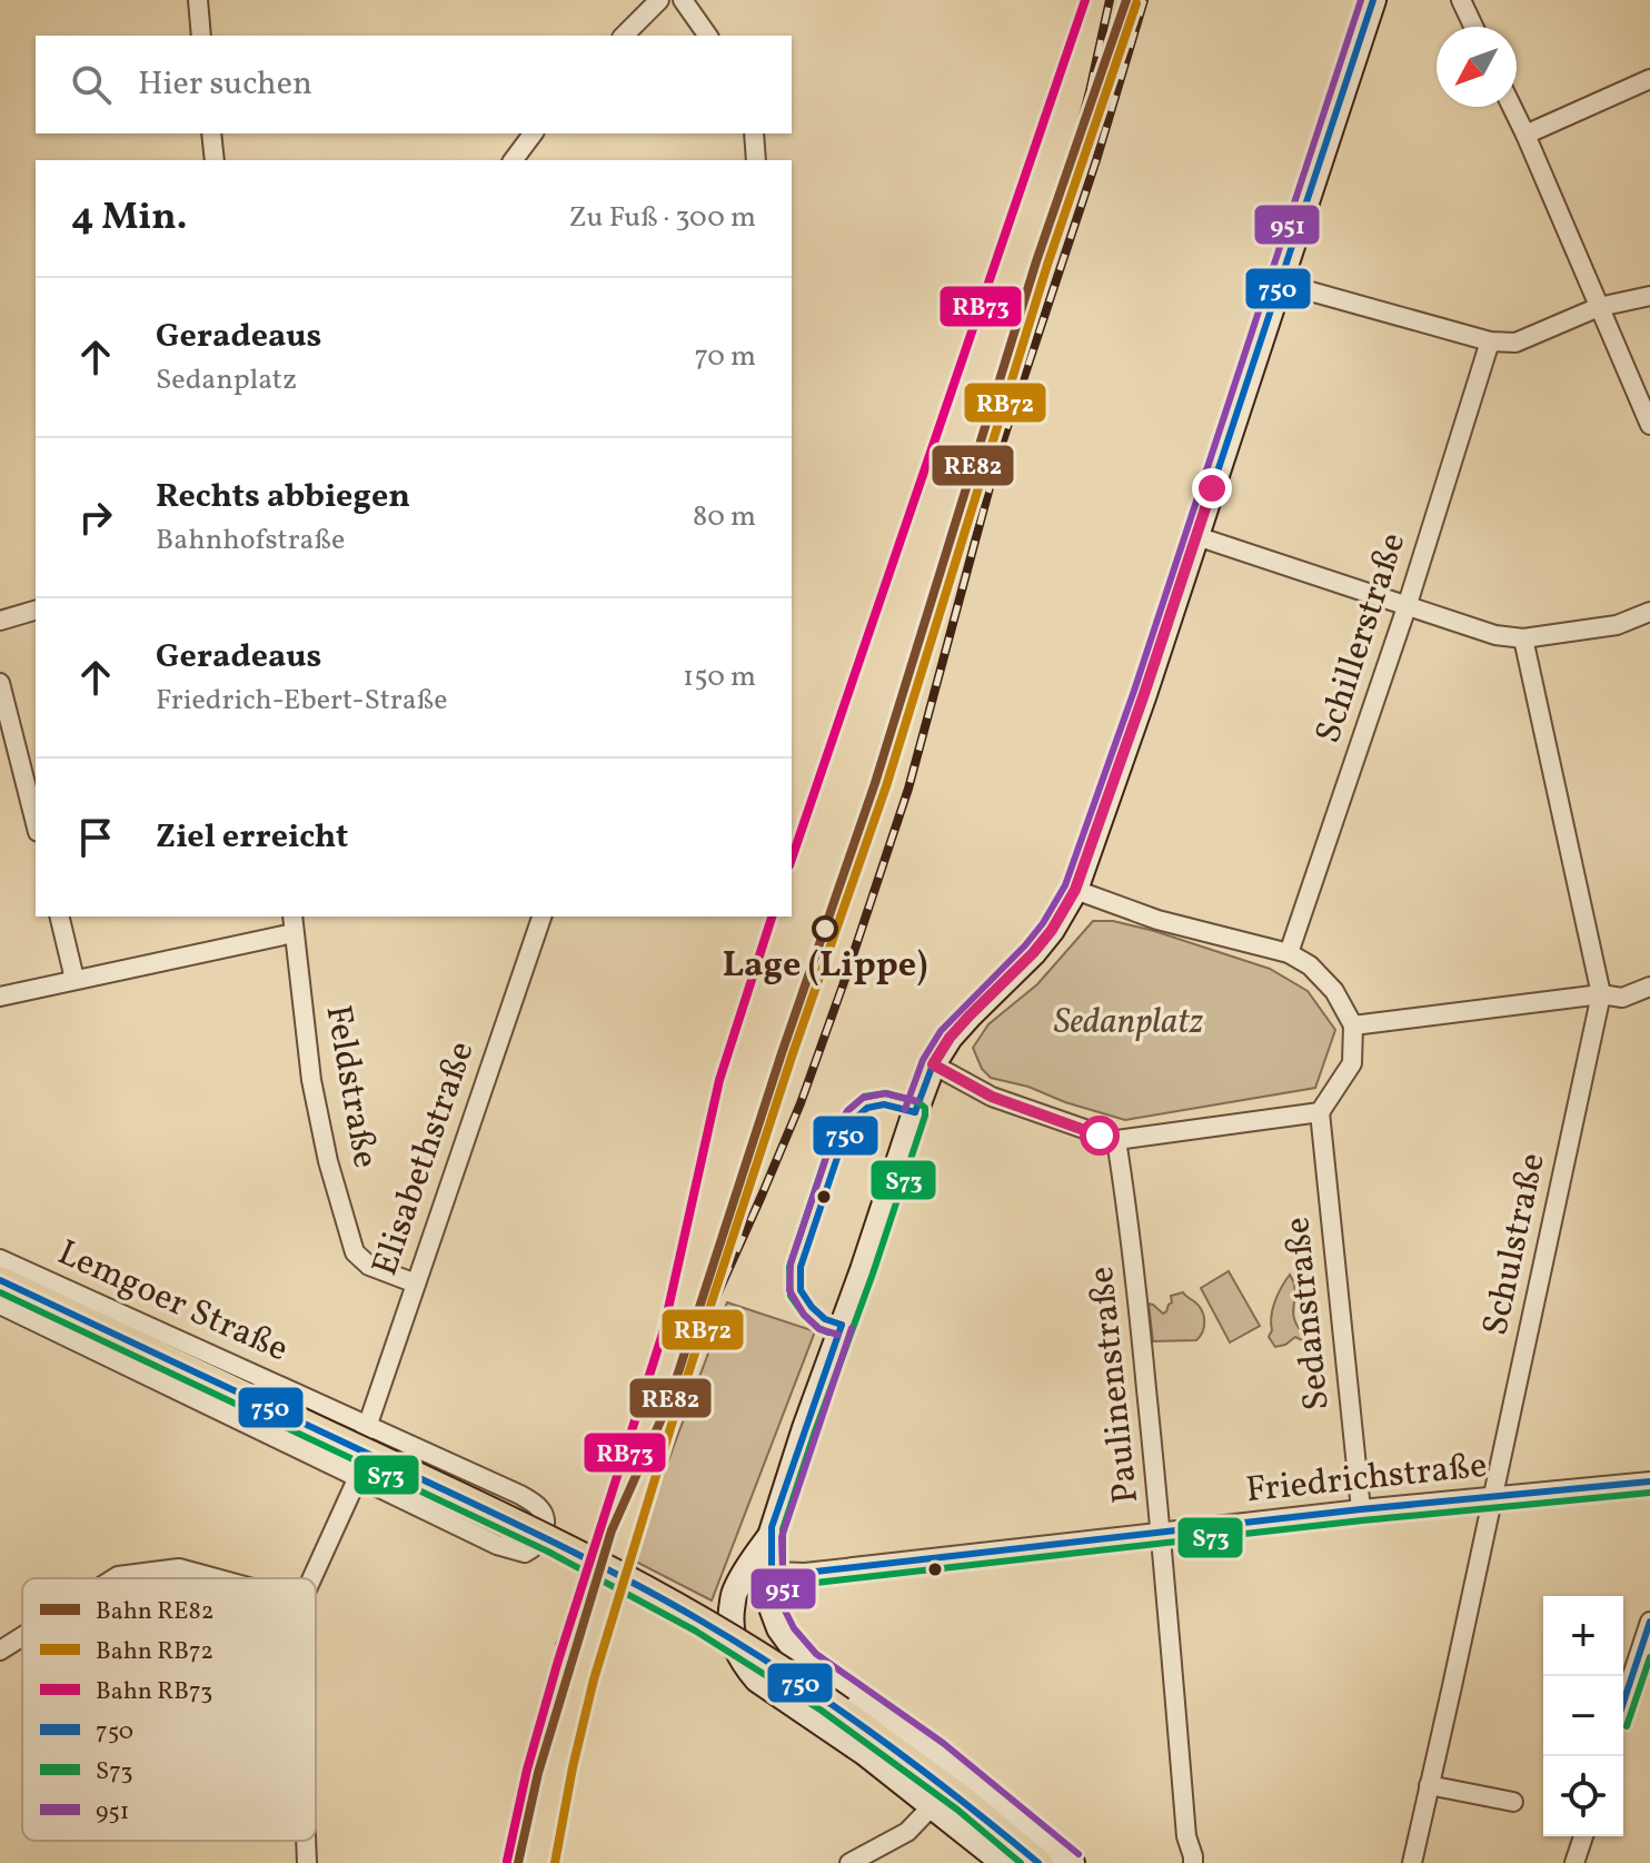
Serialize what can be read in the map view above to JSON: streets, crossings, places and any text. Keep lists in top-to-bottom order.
{
  "streets": {
    "street": [
      "Schillerstraße",
      "Feldstraße",
      "Elisabethstraße",
      "Schulstraße",
      "Lemgoer Straße",
      "Sedanstraße",
      "Paulinenstraße",
      "Friedrichstraße"
    ]
  },
  "crossings": [
    ["Feldstraße", "Elisabethstraße"],
    ["Elisabethstraße", "Lemgoer Straße"],
    ["Schulstraße", "Friedrichstraße"],
    ["Sedanstraße", "Friedrichstraße"],
    ["Paulinenstraße", "Friedrichstraße"]
  ],
  "parks": ["Sedanplatz"],
  "places": ["Lage (Lippe)"],
  "lines": [
    "rail line RE82",
    "rail line RB73",
    "transit line 750",
    "transit line 951",
    "rail line RB72",
    "transit line S73"
  ],
  "legend": [
    "Bahn RE82",
    "Bahn RB72",
    "Bahn RB73",
    "750",
    "S73",
    "951"
  ],
  "north": "bottom left",
  "page": {
    "search": "Hier suchen",
    "heading": ["4 Min.", "Zu Fuß · 300 m"],
    "list": [
      ["Geradeaus", "Sedanplatz", "70 m"],
      ["Rechts abbiegen", "Bahnhofstraße", "80 m"],
      ["Geradeaus", "Friedrich-Ebert-Straße", "150 m"],
      "Ziel erreicht"
    ],
    "map_buttons": ["+", "−"]
  }
}
